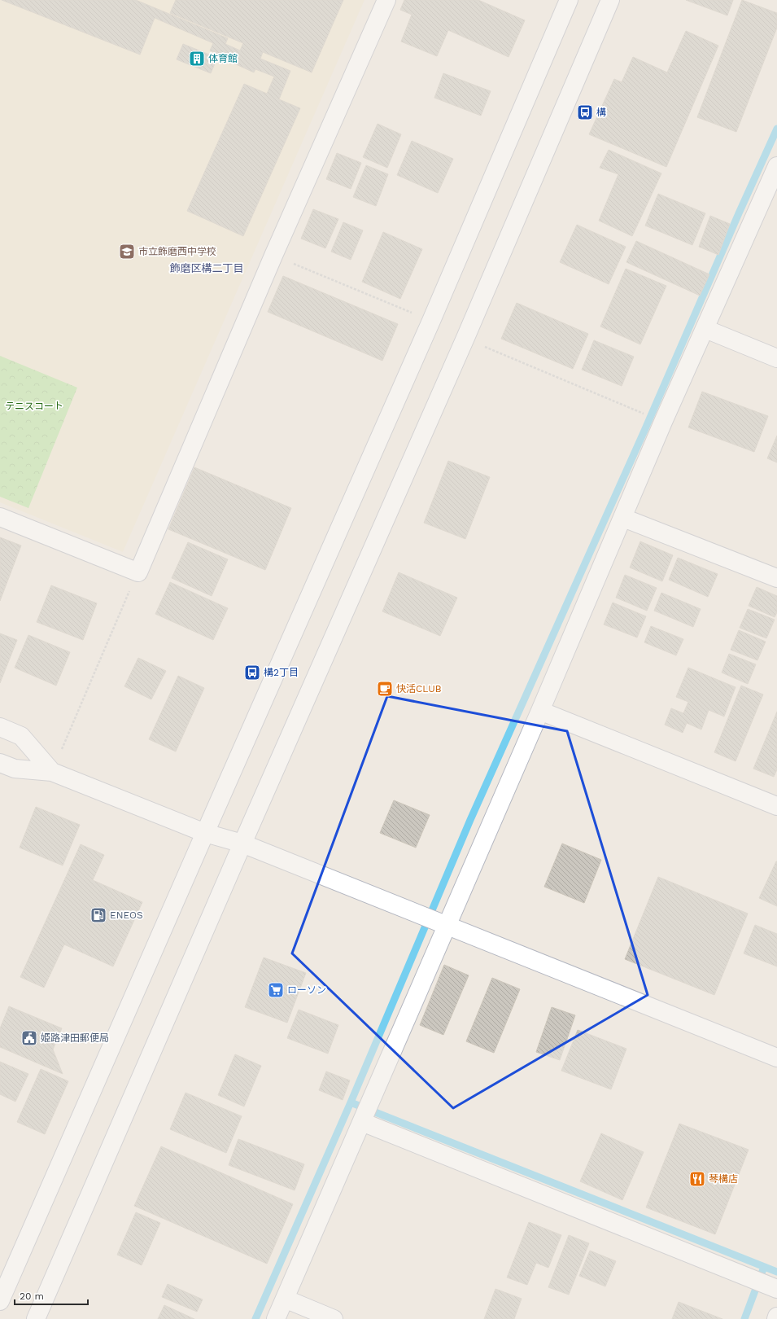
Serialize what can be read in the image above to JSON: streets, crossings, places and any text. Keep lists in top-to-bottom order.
{
  "districts": ["飾磨区構二丁目"],
  "parks": ["テニスコート"],
  "places": {
    "building": ["体育館"],
    "bus stop": ["構", "構2丁目"],
    "school or university": ["市立飾磨西中学校"],
    "cafe": ["快活CLUB"],
    "fuel station": ["ENEOS"],
    "supermarket": ["ローソン"],
    "public building": ["姫路津田郵便局"],
    "restaurant": ["琴構店"]
  },
  "scale_bar": "20 m"
}
